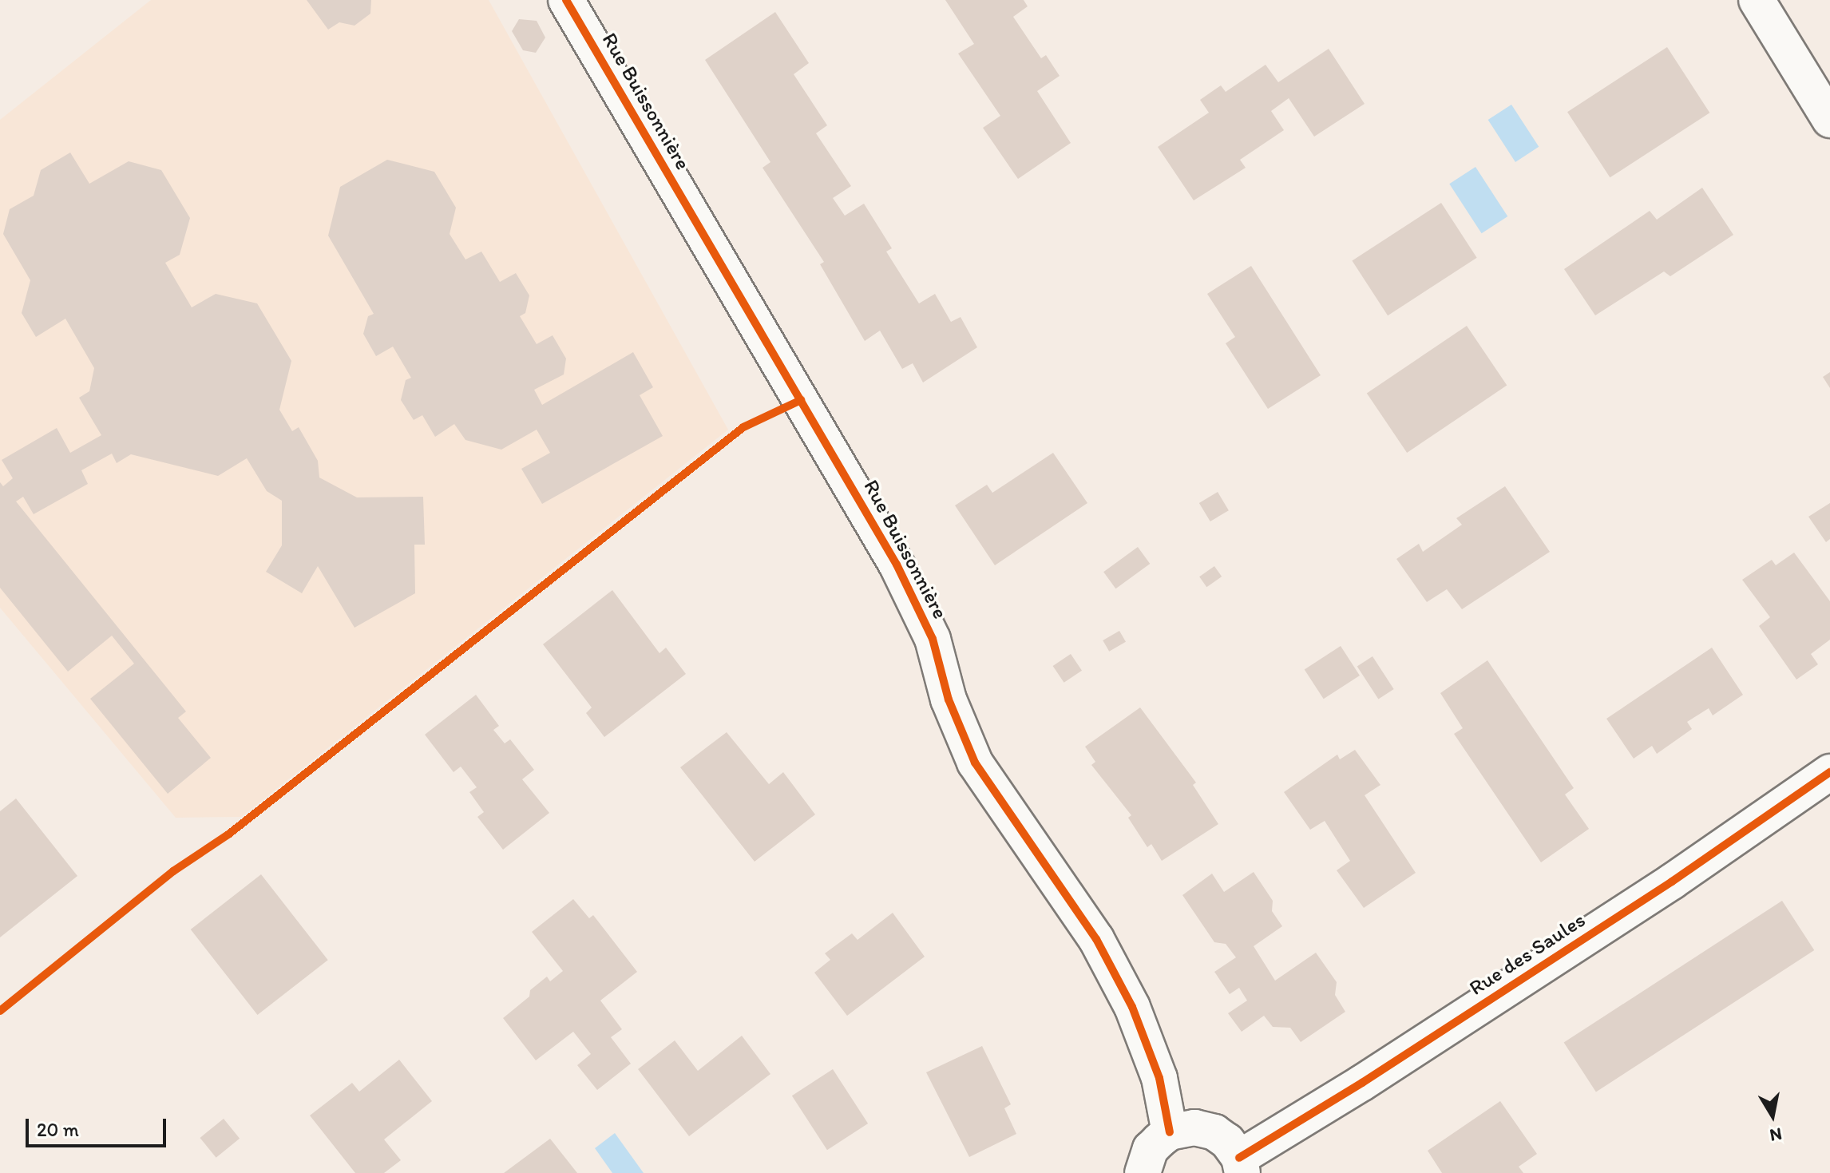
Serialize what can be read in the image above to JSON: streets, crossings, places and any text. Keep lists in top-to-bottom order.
{
  "streets": {
    "street": ["Rue Buissonnière", "Rue des Saules"]
  },
  "scale_bar": "20 m",
  "north": "bottom"
}
